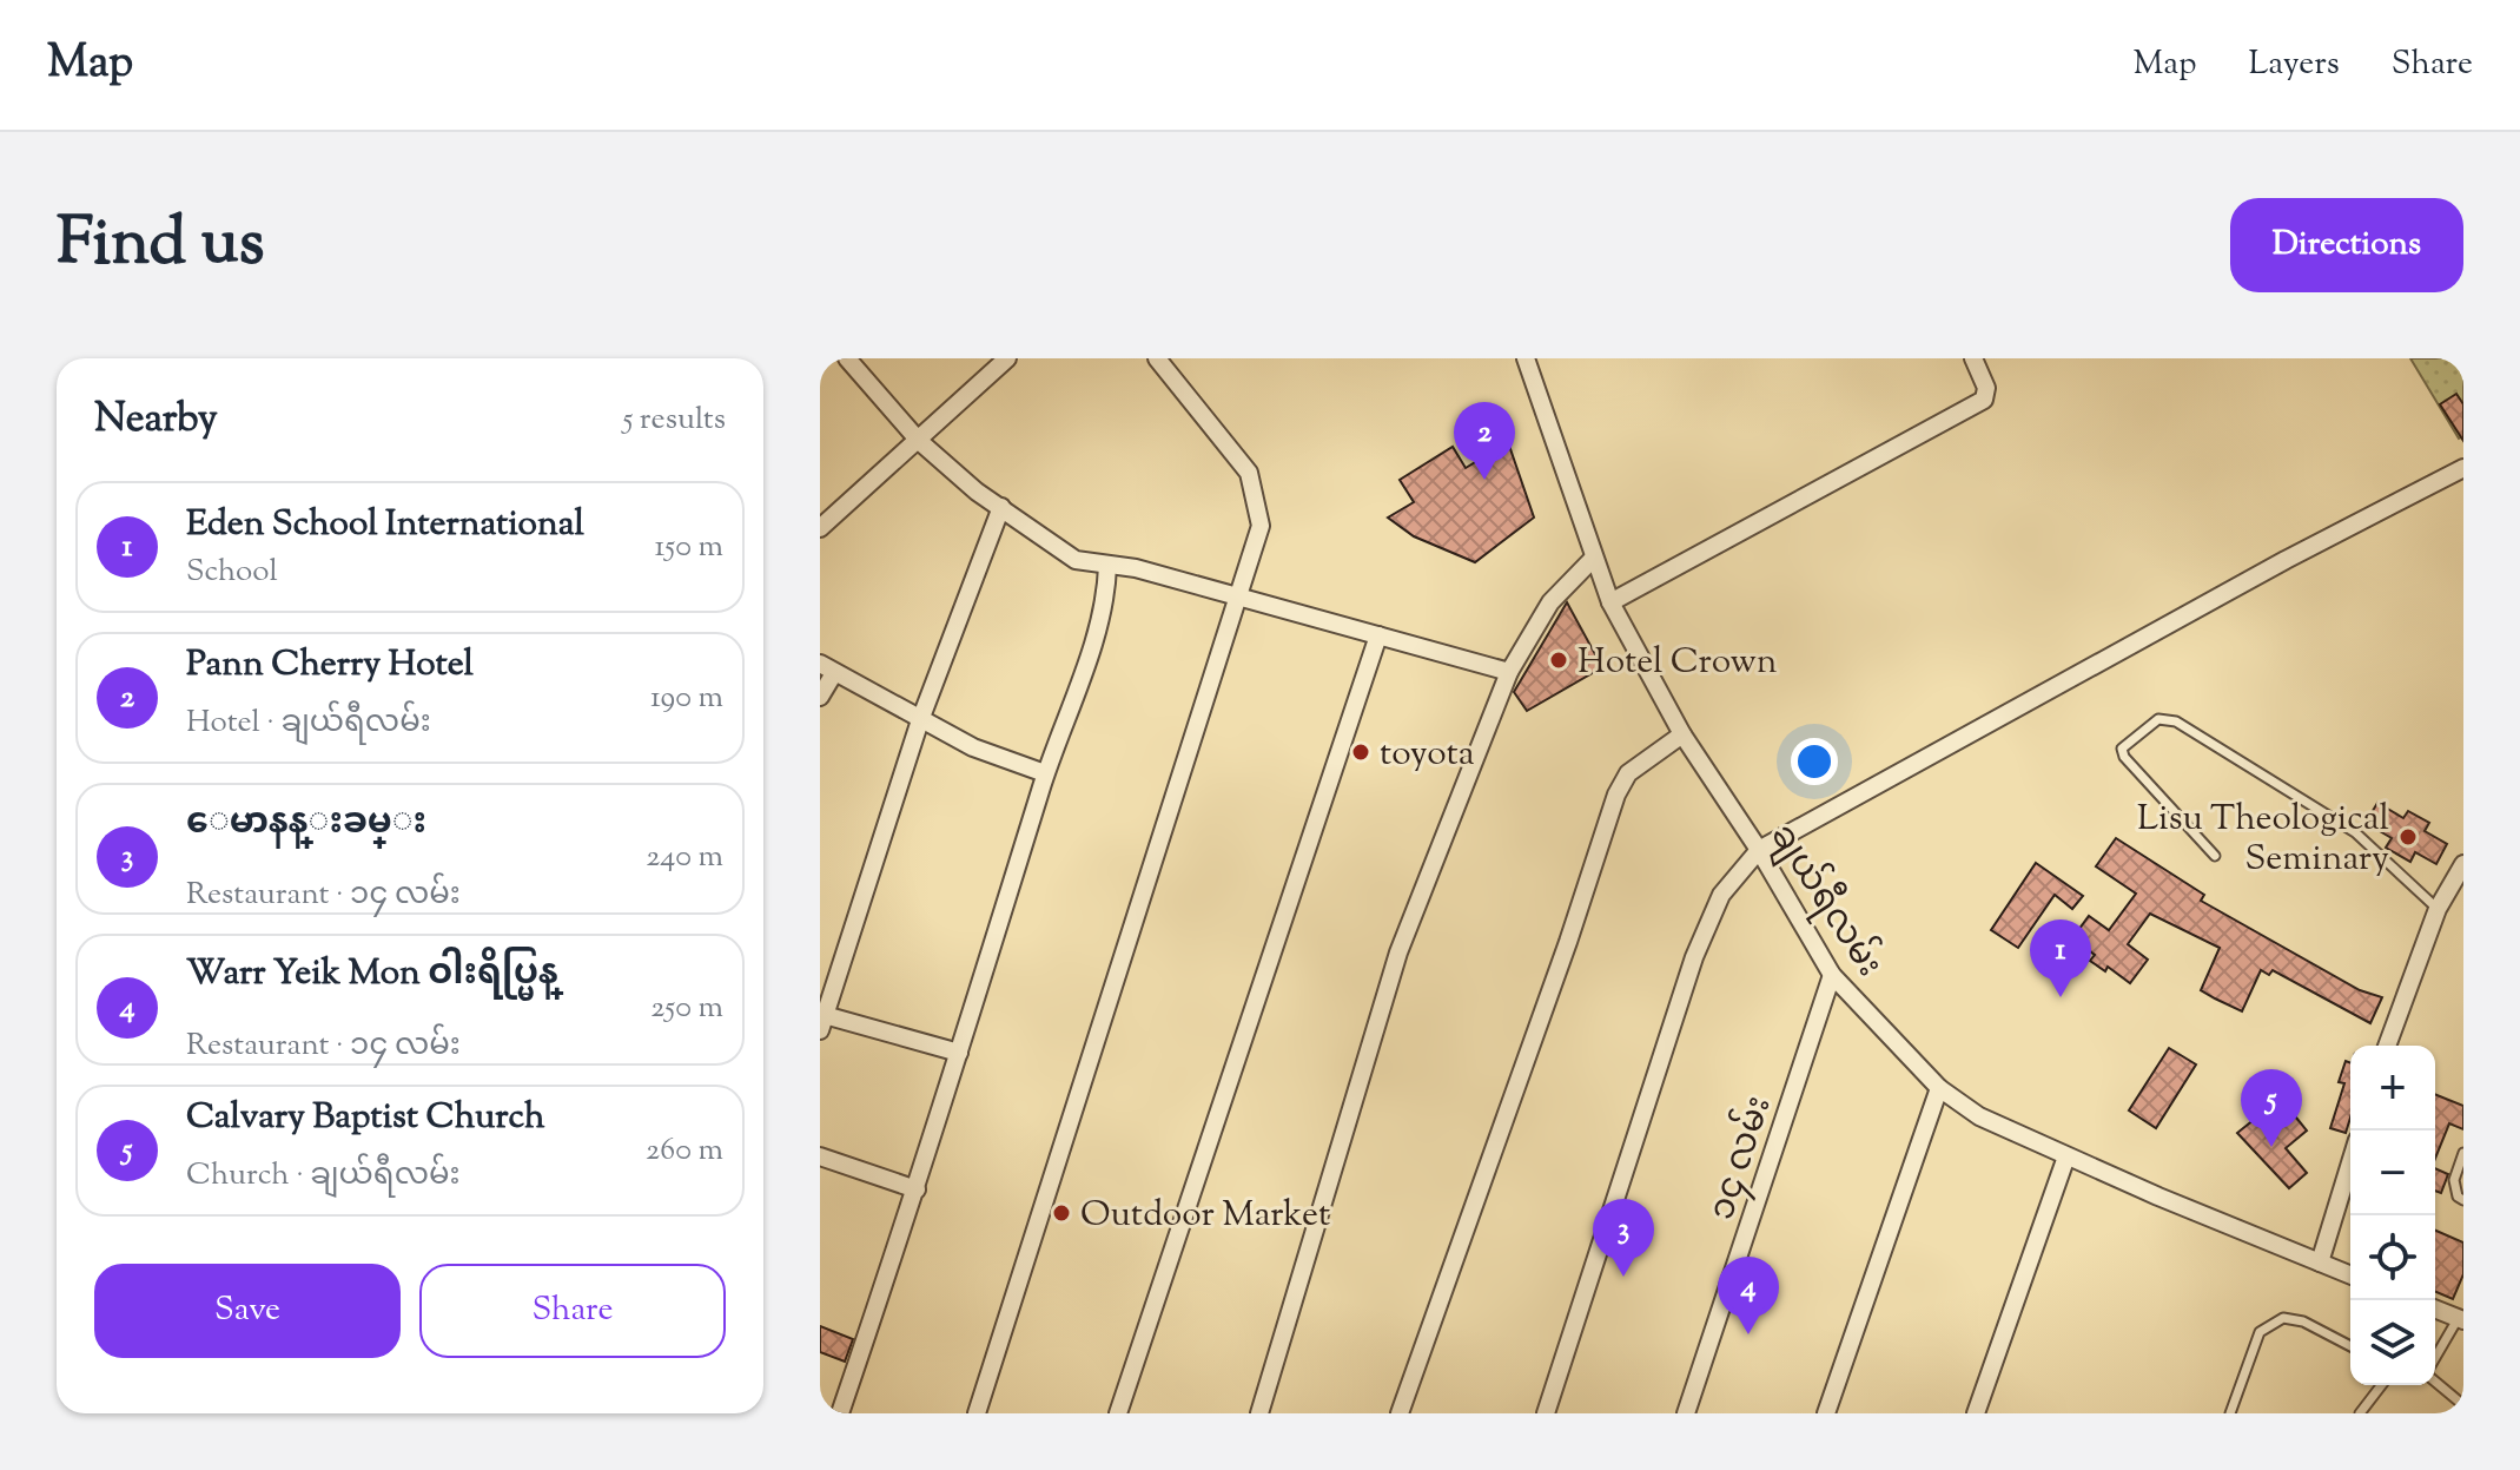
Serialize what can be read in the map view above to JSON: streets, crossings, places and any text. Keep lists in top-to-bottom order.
{
  "streets": {
    "street": ["ချယ်ရီလမ်း", "၁၄ လမ်း"]
  },
  "crossings": [
    ["ချယ်ရီလမ်း", "၁၄ လမ်း"]
  ],
  "places": [
    "Hotel Crown",
    "toyota",
    "Lisu Theological Seminary",
    "Outdoor Market"
  ],
  "page": {
    "header": "Map",
    "nav": ["Map", "Layers", "Share"],
    "title": "Find us",
    "buttons": [
      "Directions",
      ["Save", "Share"]
    ],
    "heading": ["Nearby", "5 results"],
    "pins": [
      "2",
      "1",
      "5",
      "3",
      "4"
    ],
    "list": [
      {
        "mark": "1",
        "name": "Eden School International",
        "note": "School",
        "value": "150 m"
      },
      {
        "mark": "2",
        "name": "Pann Cherry Hotel",
        "note": "Hotel · ချယ်ရီလမ်း",
        "value": "190 m"
      },
      {
        "mark": "3",
        "name": "ေမာနန္းခမ္း",
        "note": "Restaurant · ၁၄ လမ်း",
        "value": "240 m"
      },
      {
        "mark": "4",
        "name": "Warr Yeik Mon ဝါးရိပ္မြန္",
        "note": "Restaurant · ၁၄ လမ်း",
        "value": "250 m"
      },
      {
        "mark": "5",
        "name": "Calvary Baptist Church",
        "note": "Church · ချယ်ရီလမ်း",
        "value": "260 m"
      }
    ],
    "map_buttons": ["+", "−"]
  }
}
